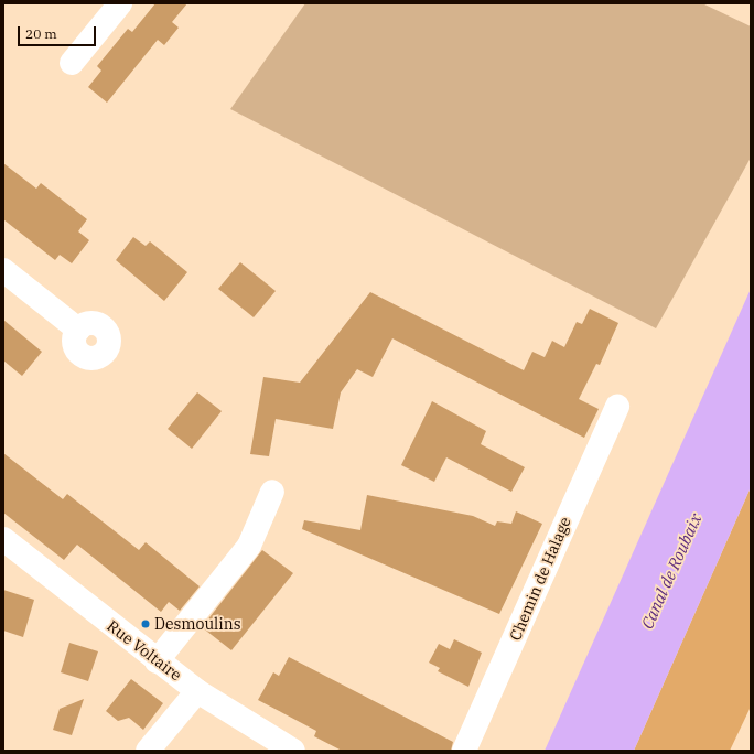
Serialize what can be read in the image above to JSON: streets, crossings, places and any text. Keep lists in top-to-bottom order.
{
  "streets": {
    "street": ["Chemin de Halage", "Rue Voltaire"]
  },
  "water": ["Canal de Roubaix"],
  "places": ["Desmoulins"],
  "scale_bar": "20 m"
}
